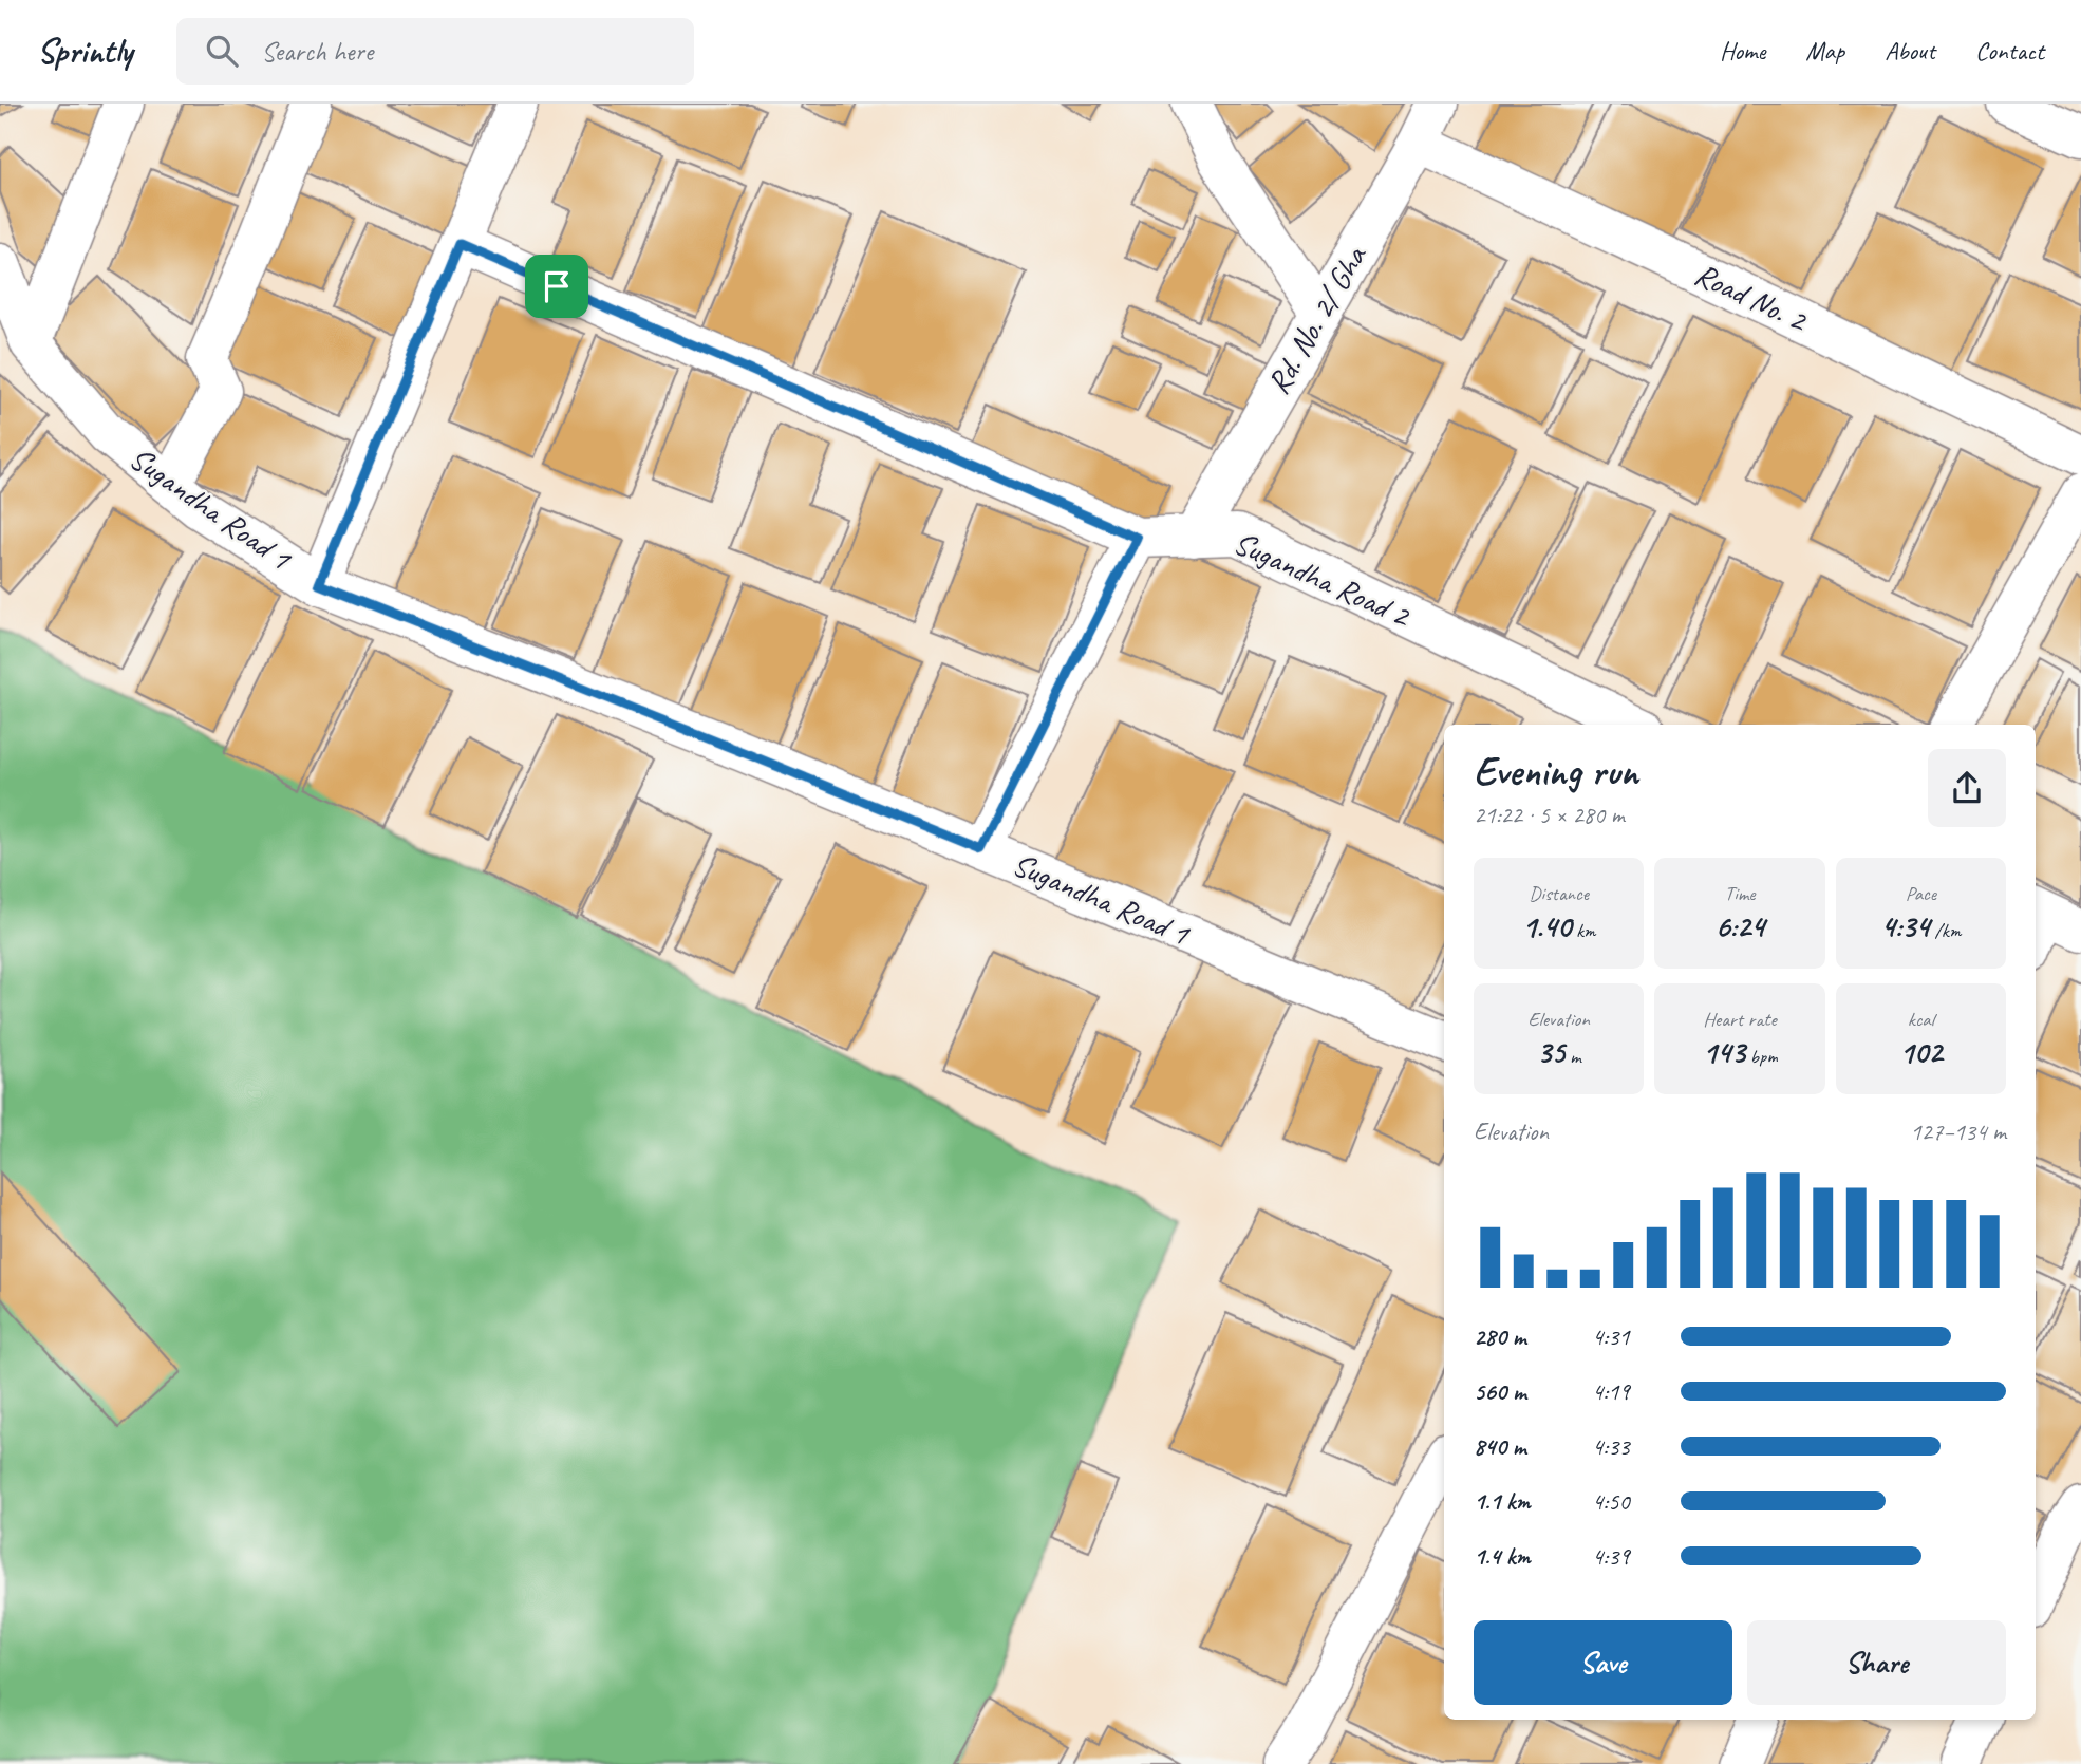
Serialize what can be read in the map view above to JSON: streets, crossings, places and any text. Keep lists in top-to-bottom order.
{
  "streets": {
    "street": [
      "Road No. 2",
      "Rd. No. 2/ Gha",
      "Sugandha Road 1",
      "Sugandha Road 2"
    ]
  },
  "crossings": [
    ["Road No. 2", "Rd. No. 2/ Gha"],
    ["Rd. No. 2/ Gha", "Sugandha Road 2"]
  ],
  "page": {
    "header": "Sprintly",
    "search": "Search here",
    "nav": [
      "Home",
      "Map",
      "About",
      "Contact"
    ],
    "heading": ["Evening run", "21:22 · 5 × 280 m"],
    "stats": [
      ["Distance", "1.40 km"],
      ["Time", "6:24"],
      ["Pace", "4:34 /km"],
      ["Elevation", "35 m"],
      ["Heart rate", "143 bpm"],
      ["kcal", "102"]
    ],
    "chart": ["Elevation", "127–134 m"],
    "list": [
      {
        "name": "280 m",
        "note": "4:31"
      },
      {
        "name": "560 m",
        "note": "4:19"
      },
      {
        "name": "840 m",
        "note": "4:33"
      },
      {
        "name": "1.1 km",
        "note": "4:50"
      },
      {
        "name": "1.4 km",
        "note": "4:39"
      }
    ],
    "buttons": ["Save", "Share"]
  }
}
